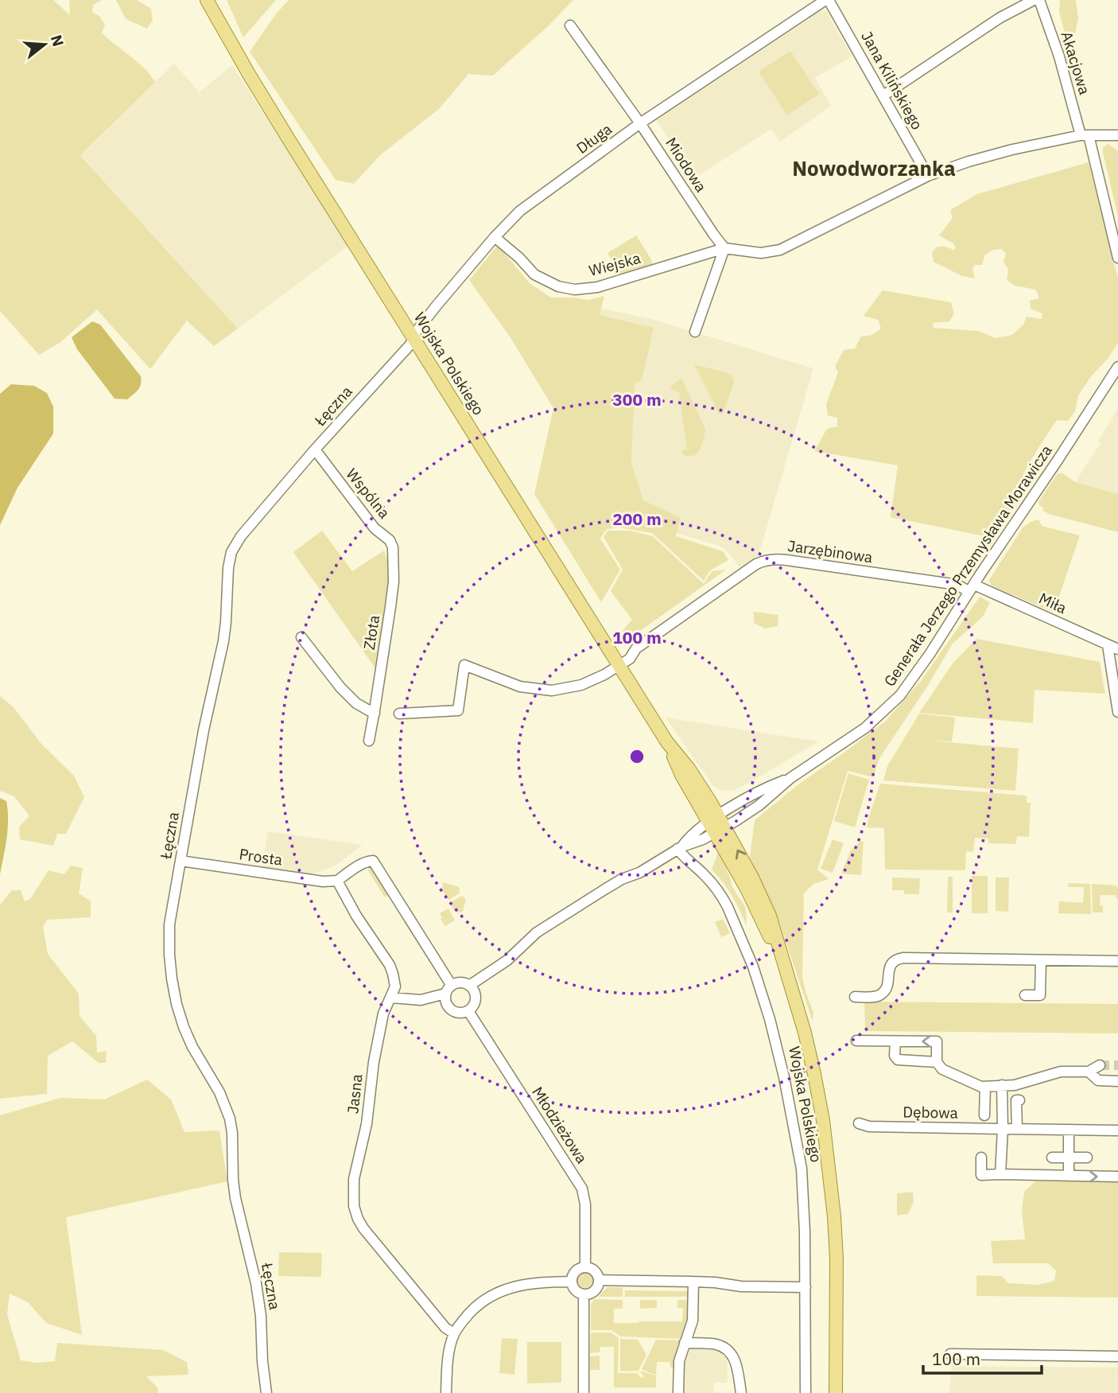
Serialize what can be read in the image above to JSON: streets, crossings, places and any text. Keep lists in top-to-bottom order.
{
  "streets": {
    "main road": ["Wojska Polskiego"],
    "street": [
      "Akacjowa",
      "Jana Kilińskiego",
      "Długa",
      "Miodowa",
      "Wiejska",
      "Łęczna",
      "Wspólna",
      "Jarzębinowa",
      "Generała Jerzego Przemysława Morawicza",
      "Miła",
      "Złota",
      "Prosta",
      "Jasna",
      "Dębowa",
      "Młodzieżowa"
    ]
  },
  "crossings": [
    ["Jana Kilińskiego", "Długa"],
    ["Długa", "Miodowa"],
    ["Długa", "Wiejska"],
    ["Długa", "Wojska Polskiego"],
    ["Długa", "Łęczna"],
    ["Miodowa", "Wiejska"],
    ["Wojska Polskiego", "Łęczna"],
    ["Wojska Polskiego", "Jarzębinowa"],
    ["Wojska Polskiego", "Generała Jerzego Przemysława Morawicza"],
    ["Łęczna", "Wspólna"],
    ["Łęczna", "Prosta"],
    ["Wspólna", "Złota"],
    ["Jarzębinowa", "Generała Jerzego Przemysława Morawicza"],
    ["Jarzębinowa", "Miła"],
    ["Generała Jerzego Przemysława Morawicza", "Miła"],
    ["Generała Jerzego Przemysława Morawicza", "Młodzieżowa"],
    ["Prosta", "Jasna"]
  ],
  "districts": ["Nowodworzanka"],
  "scale_bar": "100 m",
  "north": "right",
  "rings": ["300 m", "200 m", "100 m"]
}
